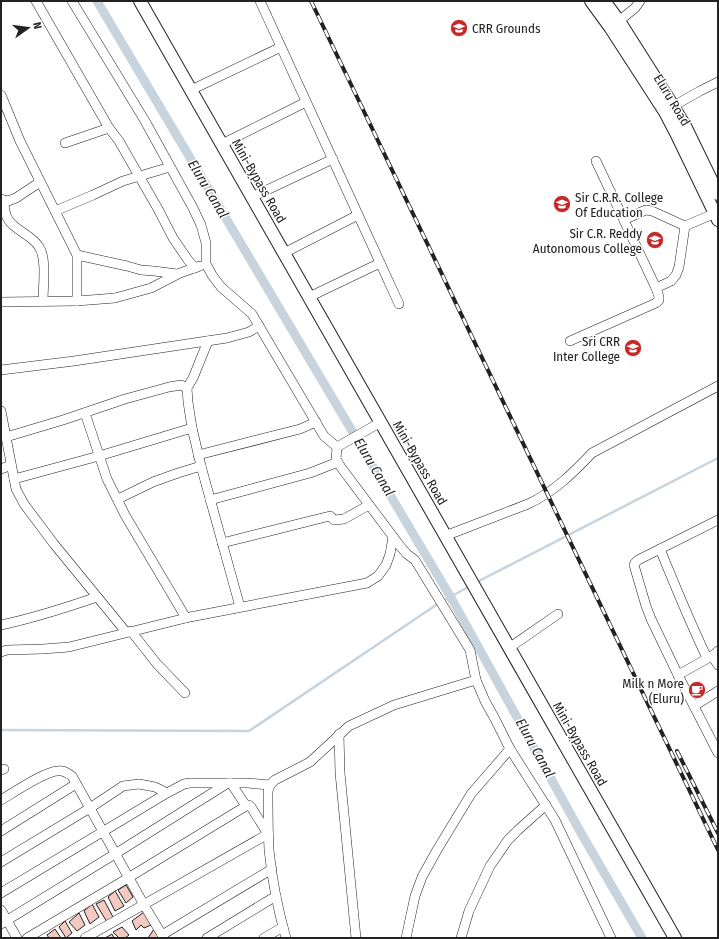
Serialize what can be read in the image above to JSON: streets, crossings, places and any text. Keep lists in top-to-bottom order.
{
  "streets": {
    "main road": ["Eluru Road", "Mini-Bypass Road"]
  },
  "water": ["Eluru Canal"],
  "places": {
    "school or university": [
      "CRR Grounds",
      "Sir C.R.R. College Of Education",
      "Sir C.R. Reddy Autonomous College",
      "Sri CRR Inter College"
    ],
    "cafe": ["Milk n More (Eluru)"]
  },
  "north": "right"
}
